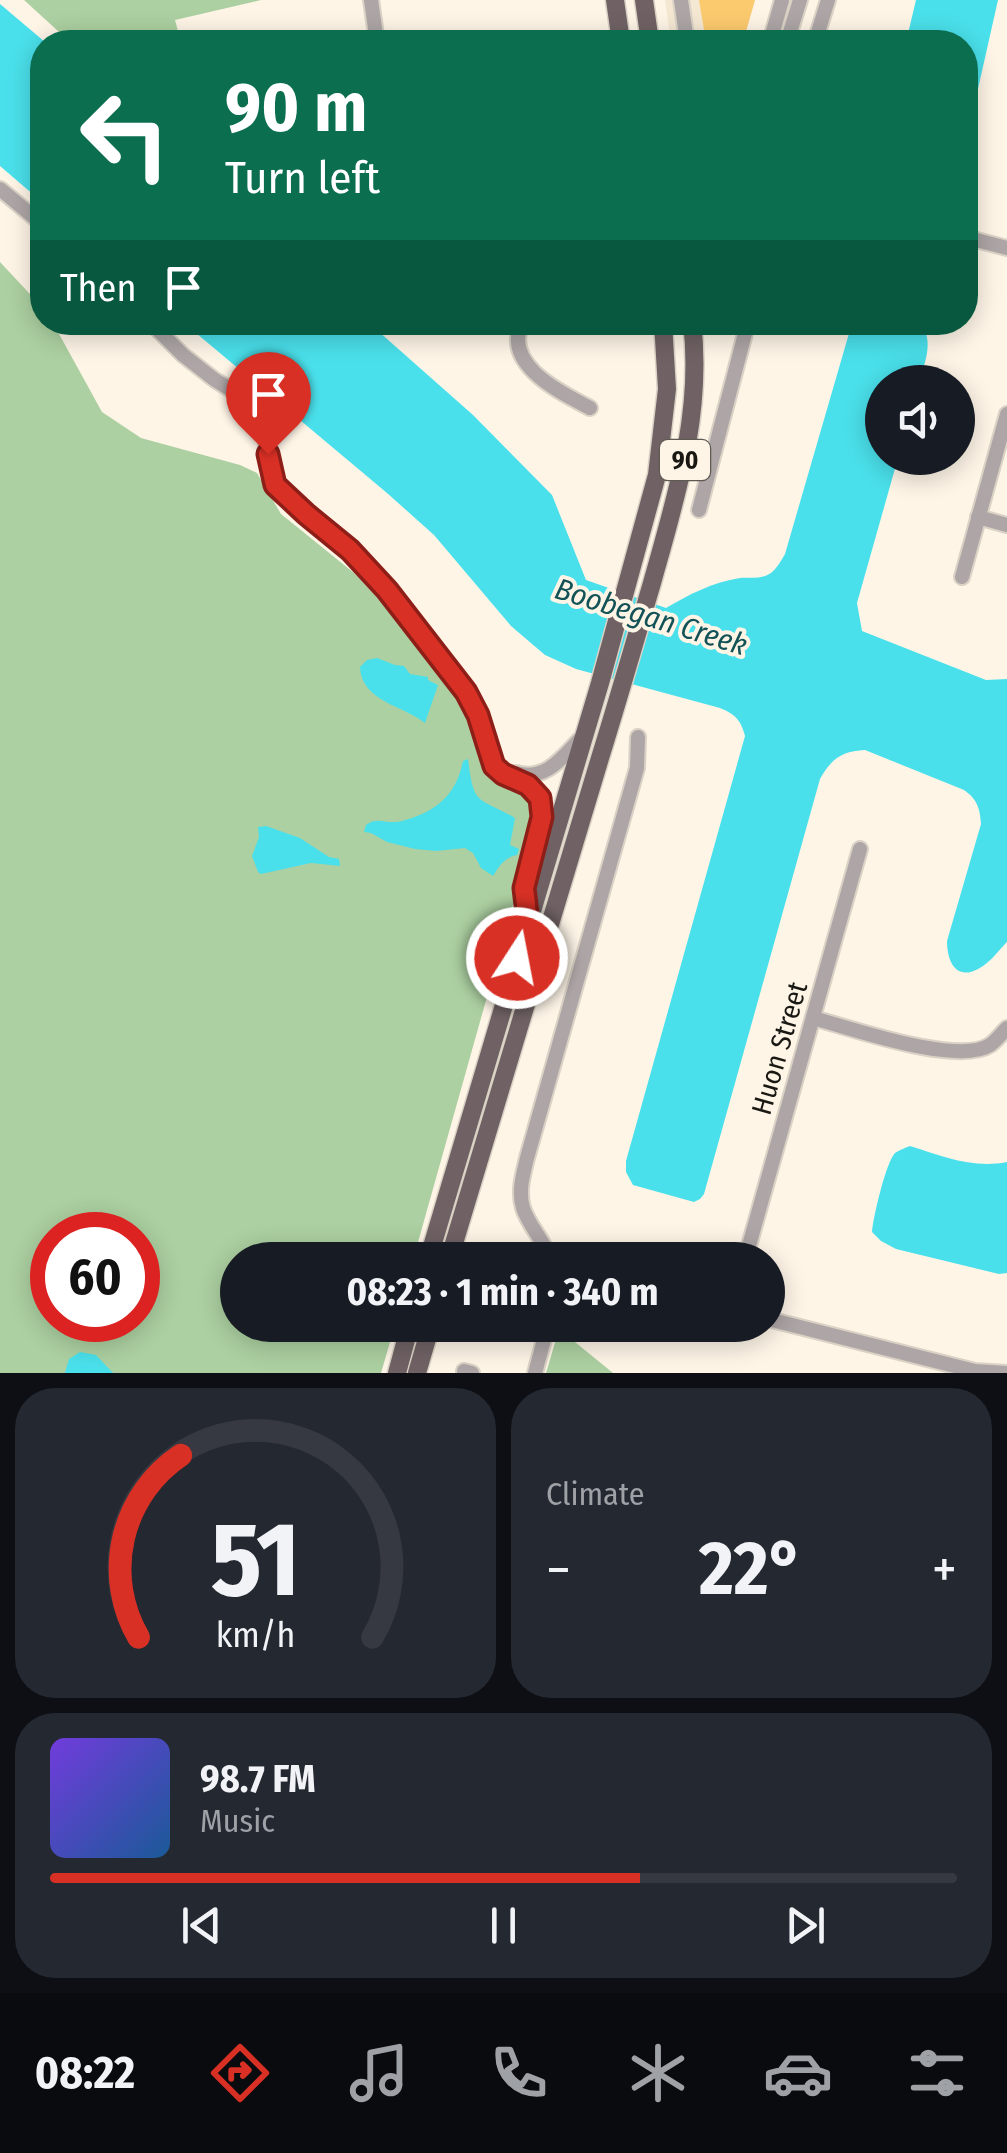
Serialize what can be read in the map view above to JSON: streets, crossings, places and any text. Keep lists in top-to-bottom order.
{
  "streets": {
    "main road": ["90"],
    "street": ["Huon Street"]
  },
  "water": ["Boobegan Creek"],
  "page": {
    "turn": ["90 m", "Turn left"],
    "then": "Then",
    "limit": "60",
    "trip": "08:23 · 1 min · 340 m",
    "tile": "Climate",
    "heat": ["−", "22°", "+"],
    "song": ["98.7 FM", "Music"],
    "tabs": "08:22",
    "gauge": ["51", "km/h"]
  }
}
